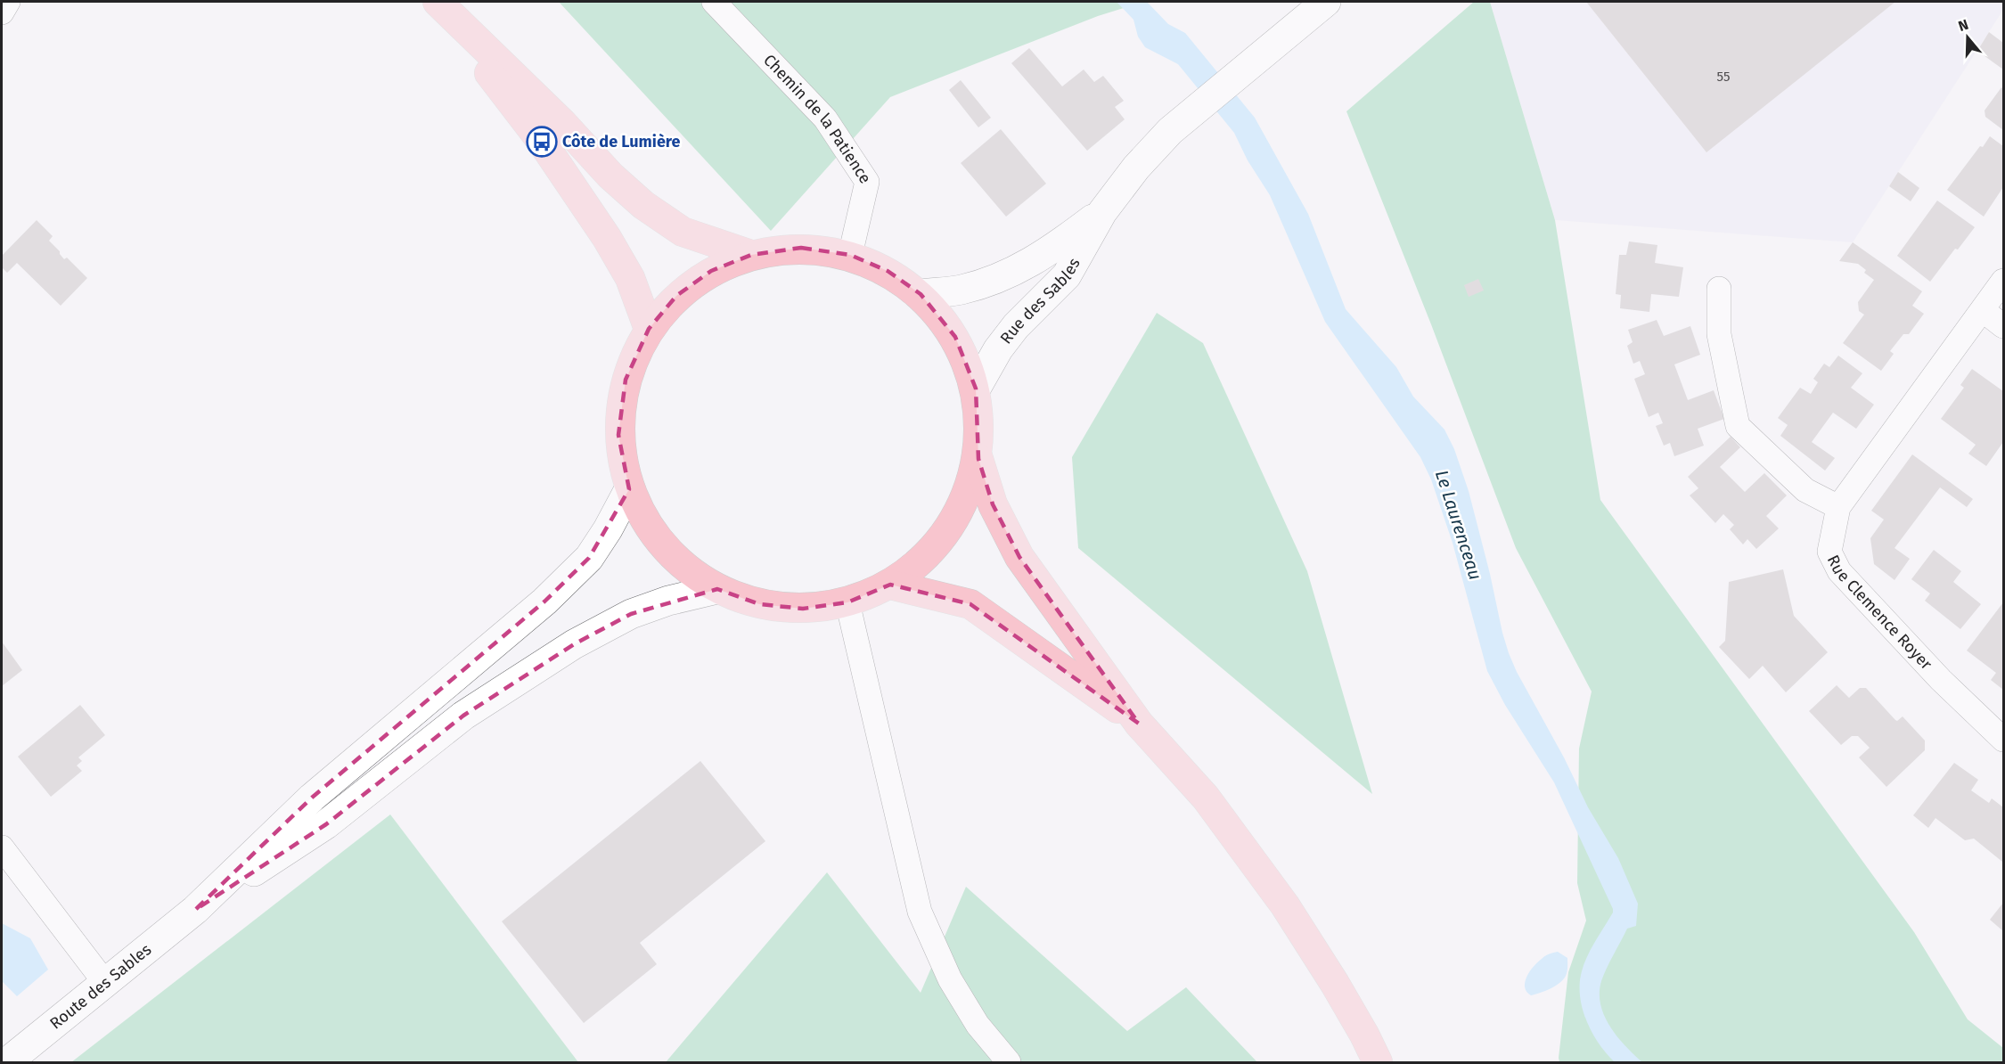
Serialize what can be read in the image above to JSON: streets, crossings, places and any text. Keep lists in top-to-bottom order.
{
  "streets": {
    "street": [
      "Chemin de la Patience",
      "Rue des Sables",
      "Rue Clemence Royer",
      "Route des Sables"
    ]
  },
  "water": ["Le Laurenceau"],
  "places": {
    "bus stop": ["Côte de Lumière"]
  },
  "house_numbers": ["55"],
  "north": "top"
}
